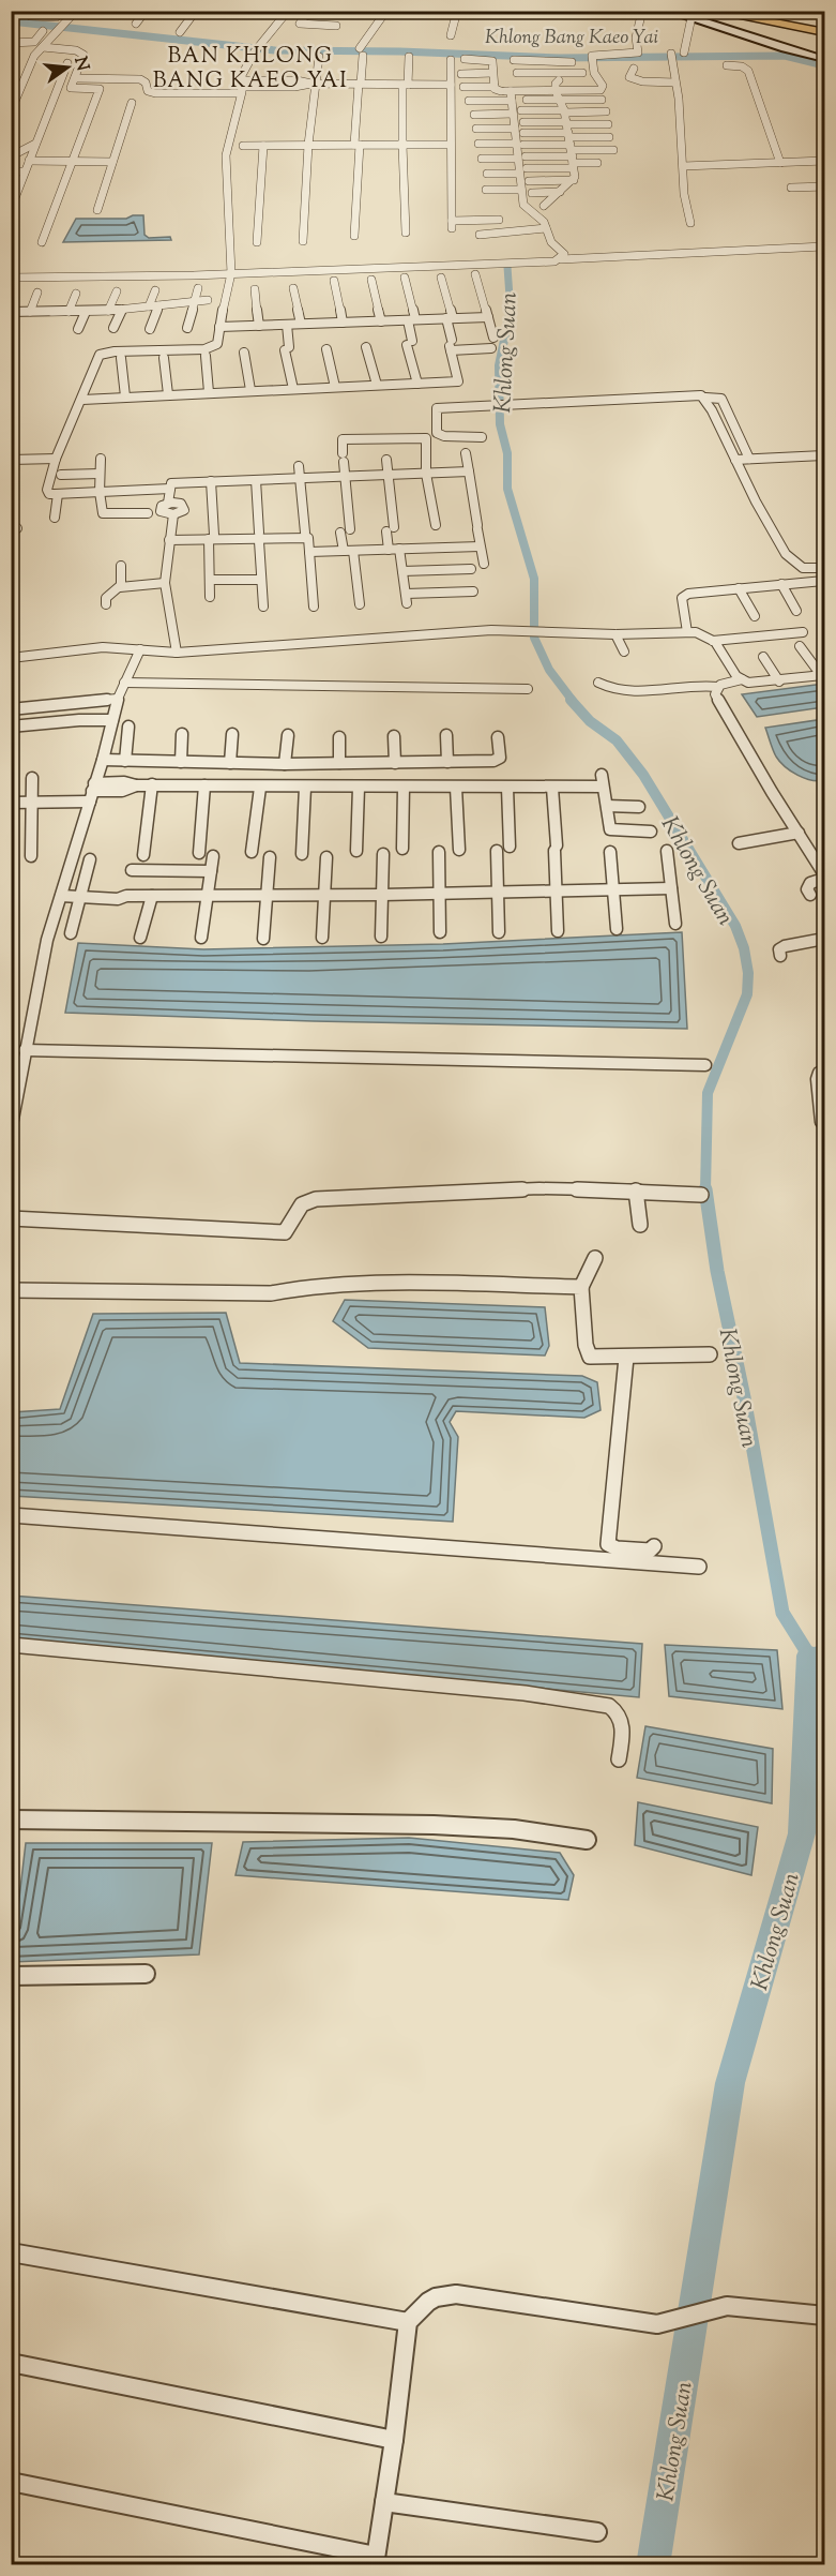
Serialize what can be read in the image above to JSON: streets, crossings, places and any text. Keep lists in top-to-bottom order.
{
  "districts": ["BAN KHLONG BANG KAEO YAI"],
  "water": ["Khlong Bang Kaeo Yai", "Khlong Suan"],
  "north": "right"
}
